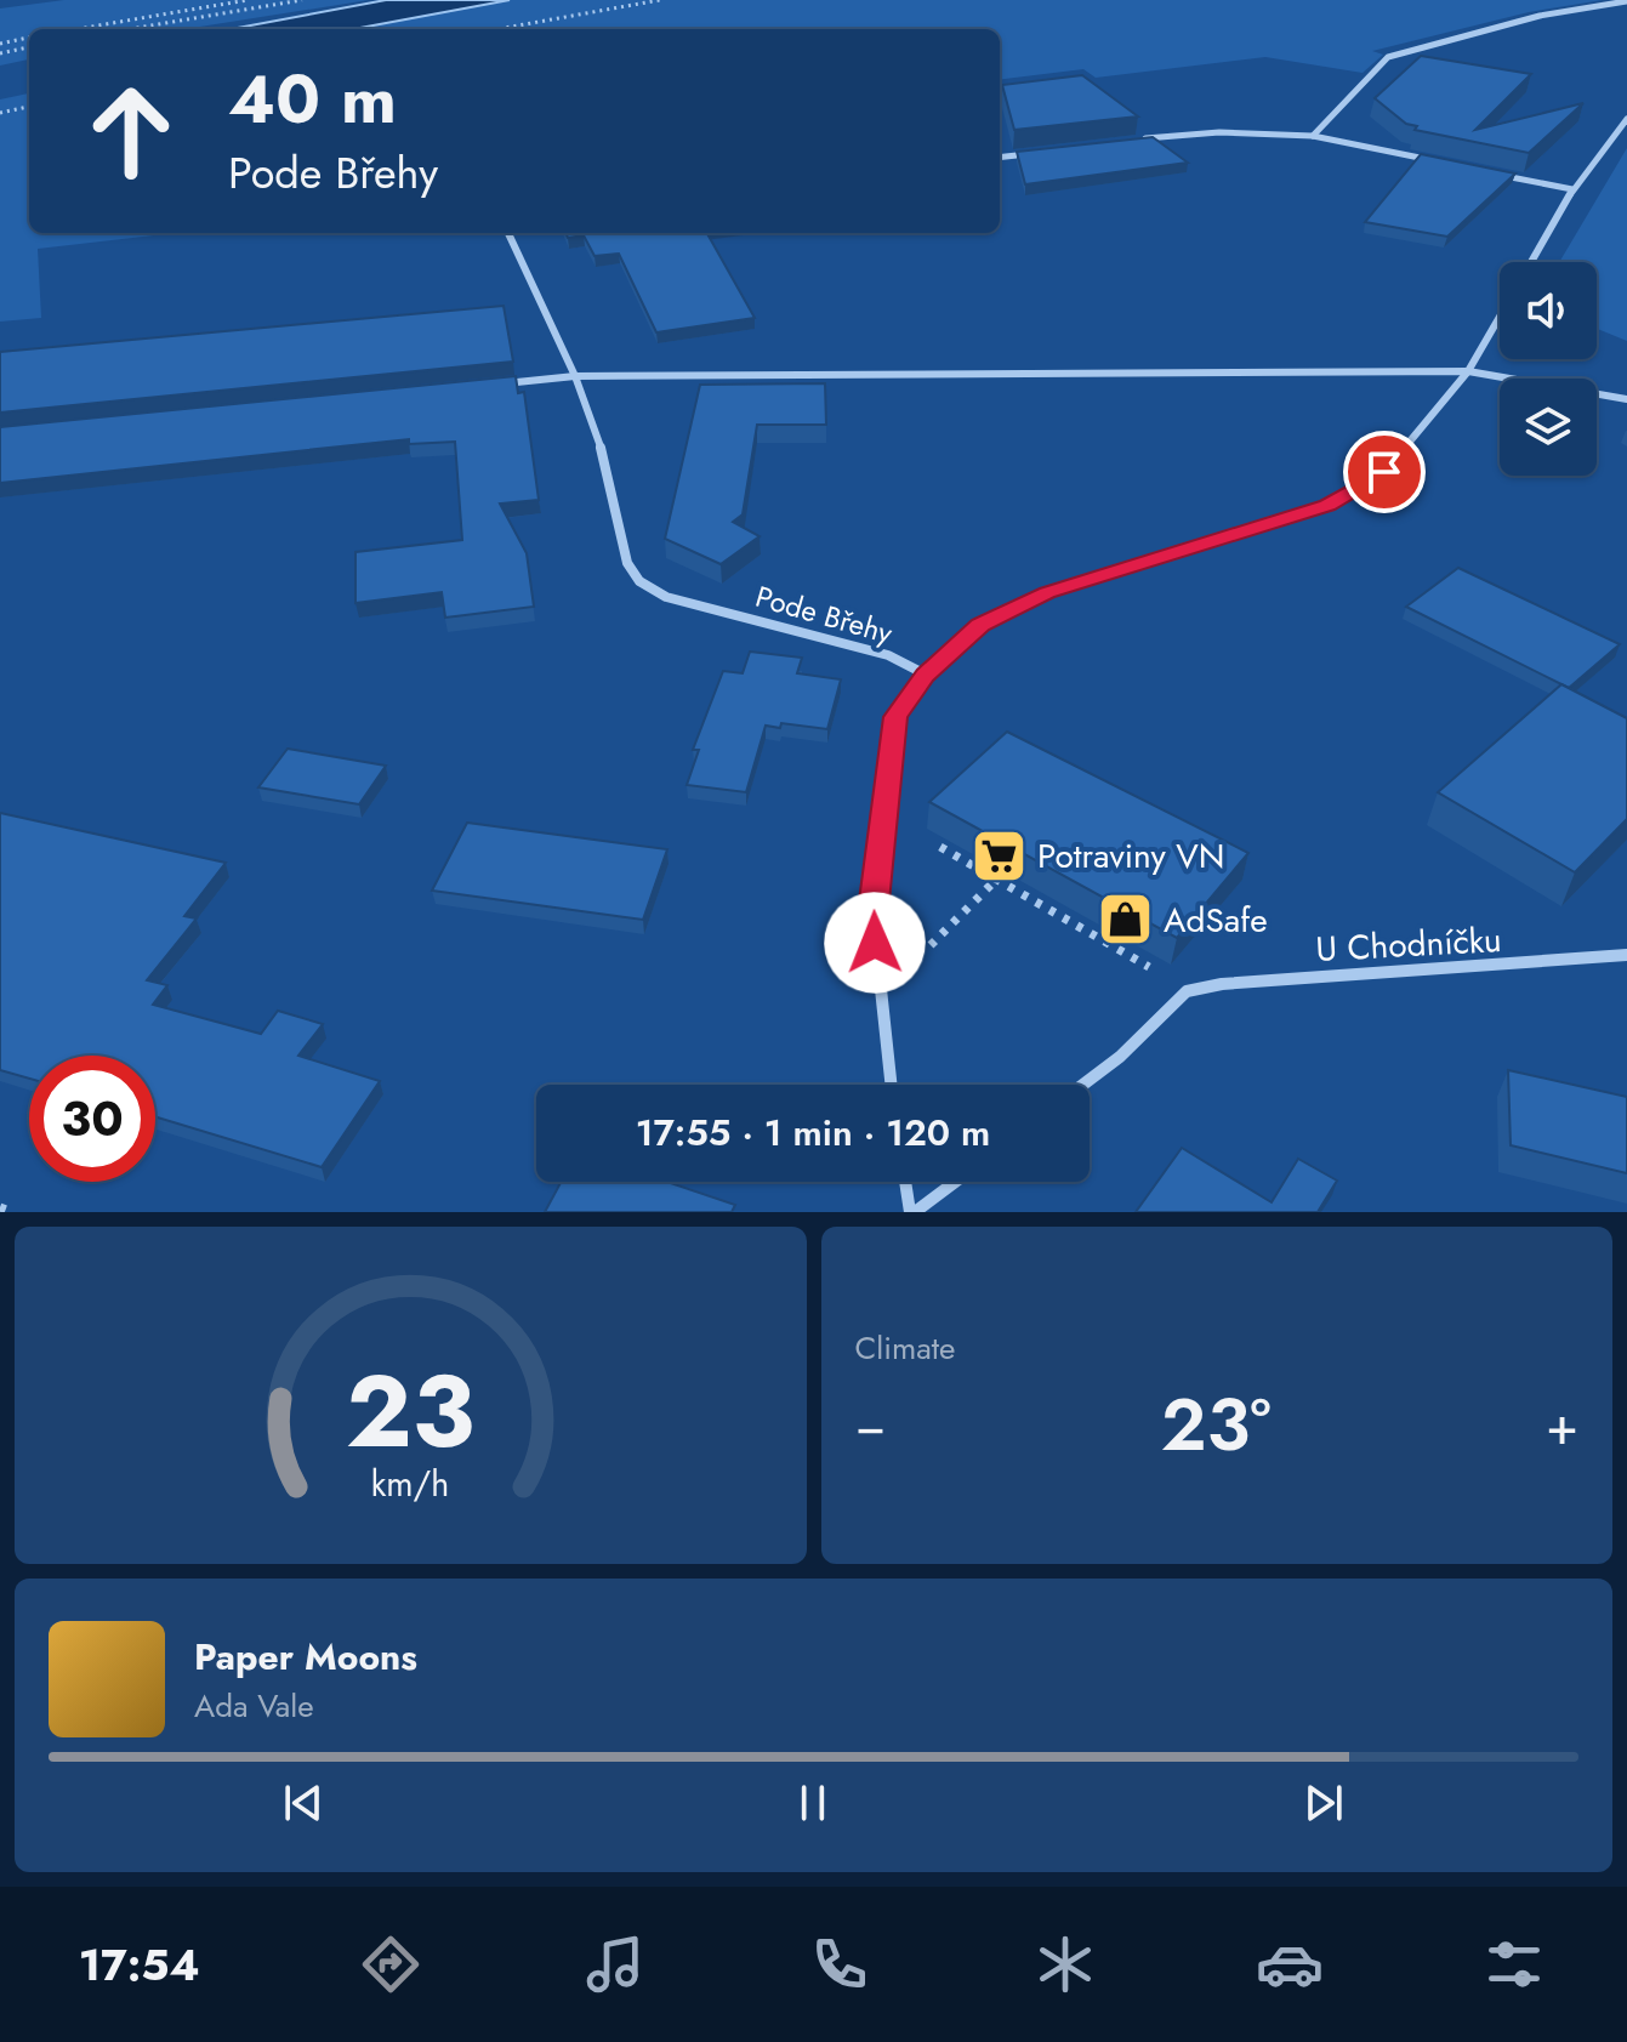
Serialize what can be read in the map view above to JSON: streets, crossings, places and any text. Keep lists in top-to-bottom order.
{
  "streets": {
    "street": ["Pode Břehy", "U Chodníčku"]
  },
  "places": {
    "supermarket": ["Potraviny VN"],
    "shop": ["AdSafe"]
  },
  "page": {
    "turn": ["40 m", "Pode Břehy"],
    "limit": "30",
    "trip": "17:55 · 1 min · 120 m",
    "tile": "Climate",
    "heat": ["−", "23°", "+"],
    "song": ["Paper Moons", "Ada Vale"],
    "tabs": "17:54",
    "gauge": ["23", "km/h"]
  }
}
